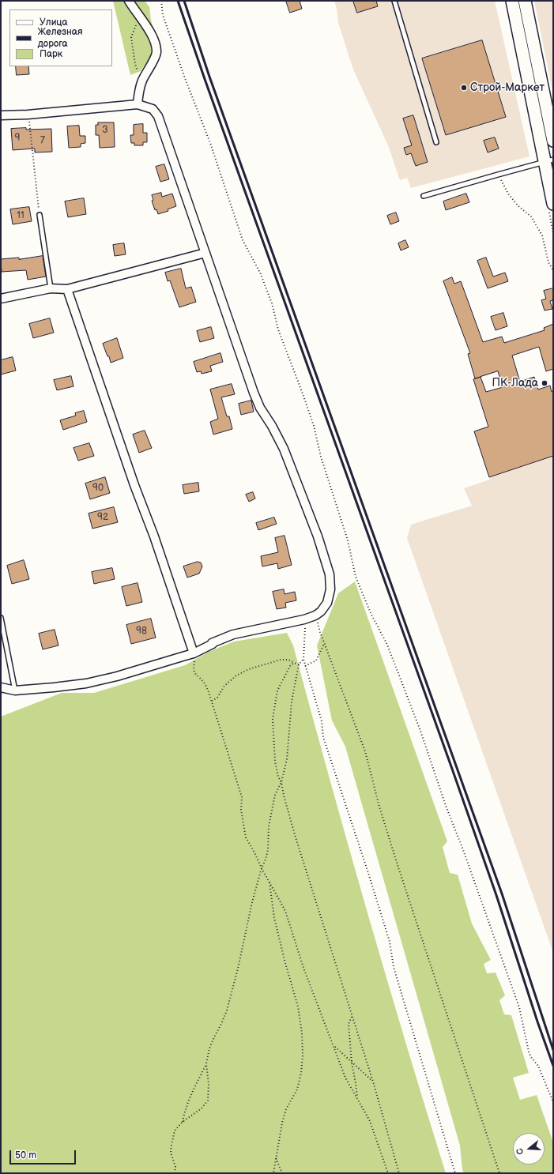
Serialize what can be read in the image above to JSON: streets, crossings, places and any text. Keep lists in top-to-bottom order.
{
  "places": ["Строй-Маркет", "ПК-Лада"],
  "house_numbers": [
    "3",
    "9",
    "7",
    "11",
    "90",
    "92",
    "98"
  ],
  "legend": ["Улица", "Железная дорога", "Парк"],
  "scale_bar": "50 m",
  "north": "left"
}
